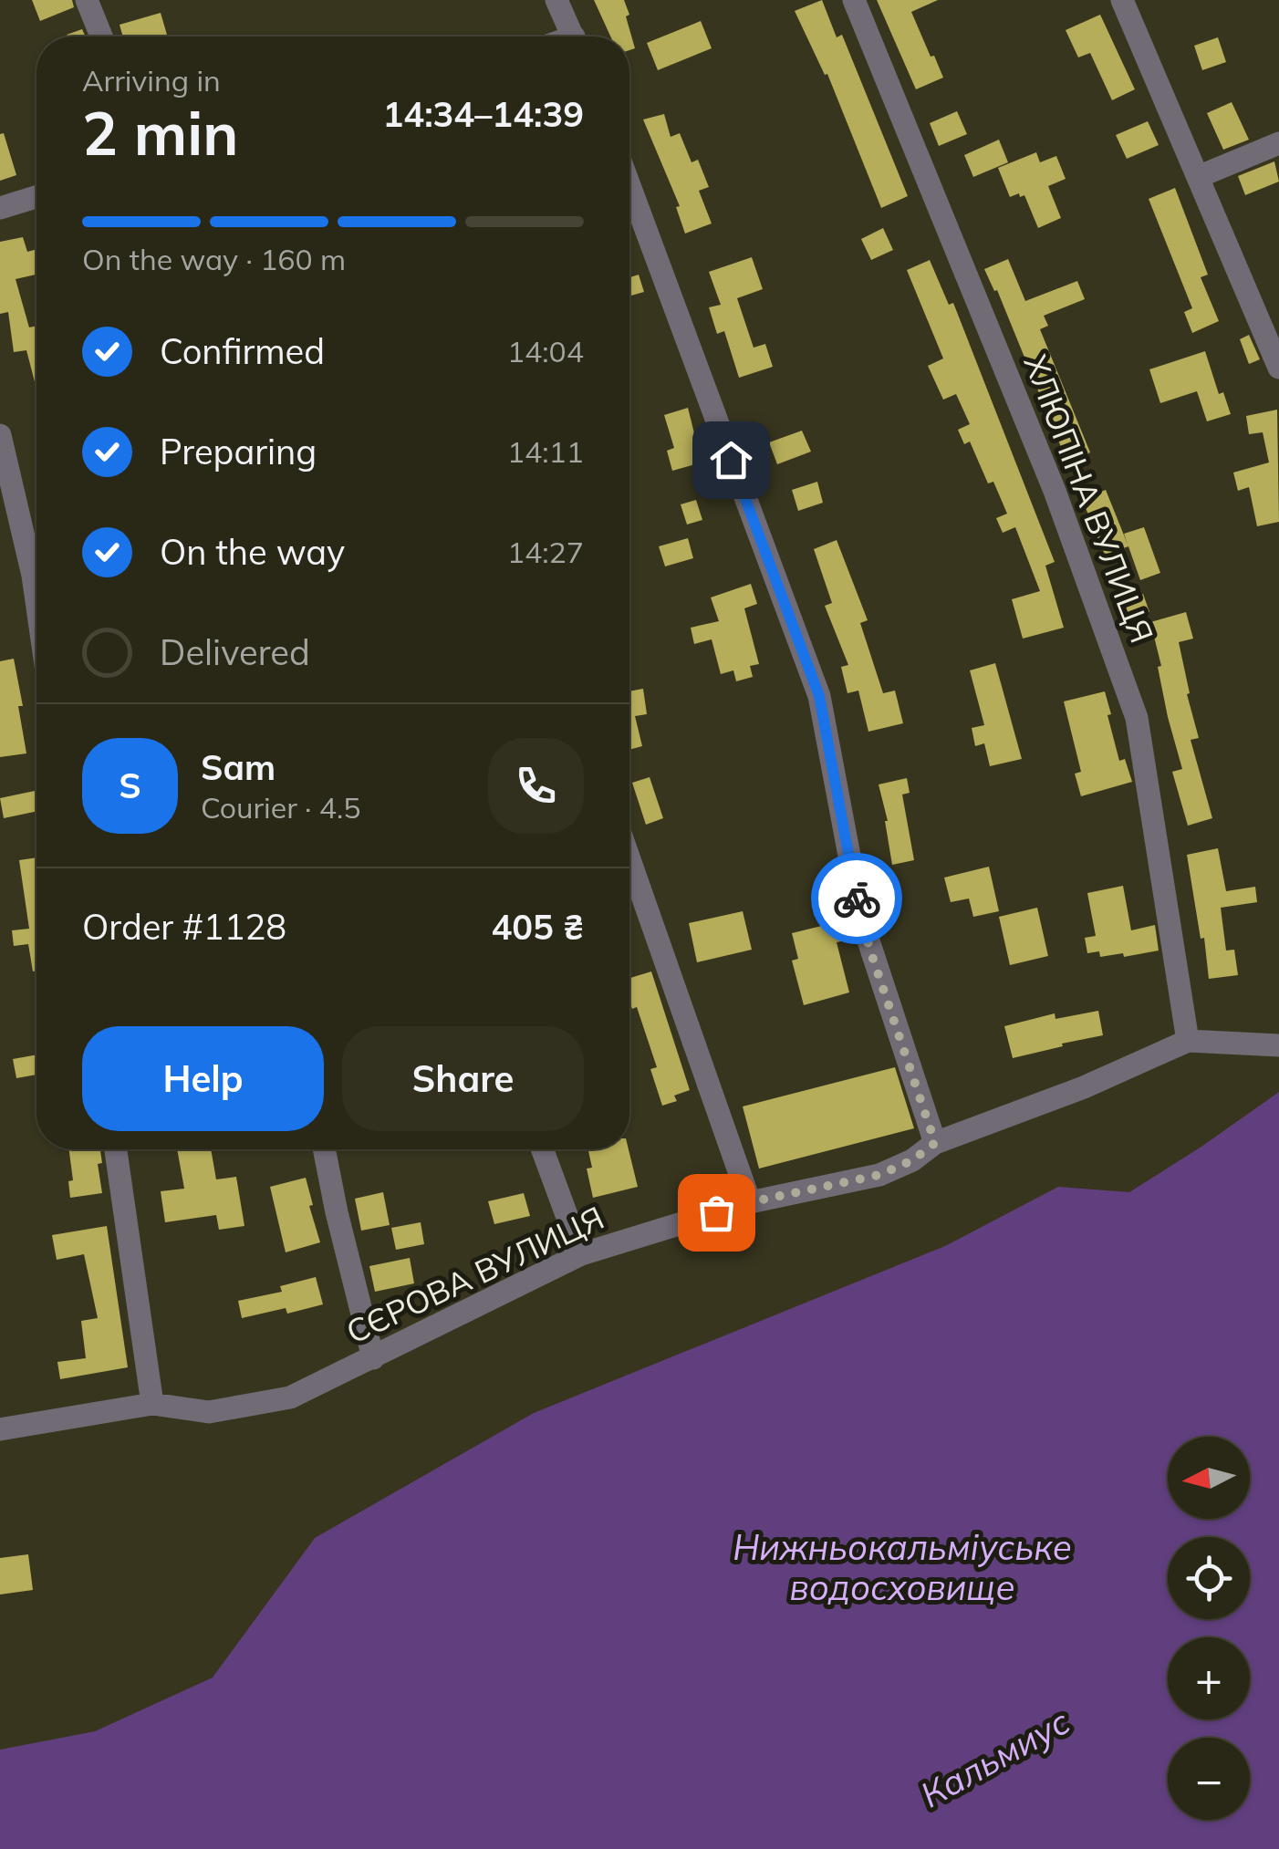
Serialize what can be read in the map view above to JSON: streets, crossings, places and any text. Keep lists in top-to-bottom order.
{
  "streets": {
    "street": ["ХЛЮПІНА ВУЛИЦЯ", "СЄРОВА ВУЛИЦЯ"]
  },
  "crossings": [
    ["ХЛЮПІНА ВУЛИЦЯ", "СЄРОВА ВУЛИЦЯ"]
  ],
  "water": ["Нижньокальміуське водосховище", "Кальмиус"],
  "north": "left",
  "page": {
    "heading": ["2 min", "Arriving in", "14:34–14:39"],
    "panel": [
      "Sam",
      "Courier · 4.5",
      "Order #1128",
      "405 ₴"
    ],
    "bar": "On the way · 160 m",
    "list": [
      ["Confirmed", "14:04"],
      ["Preparing", "14:11"],
      ["On the way", "14:27"],
      "Delivered"
    ],
    "round": "S",
    "buttons": ["Help", "Share"],
    "map_buttons": ["+", "−"]
  }
}
